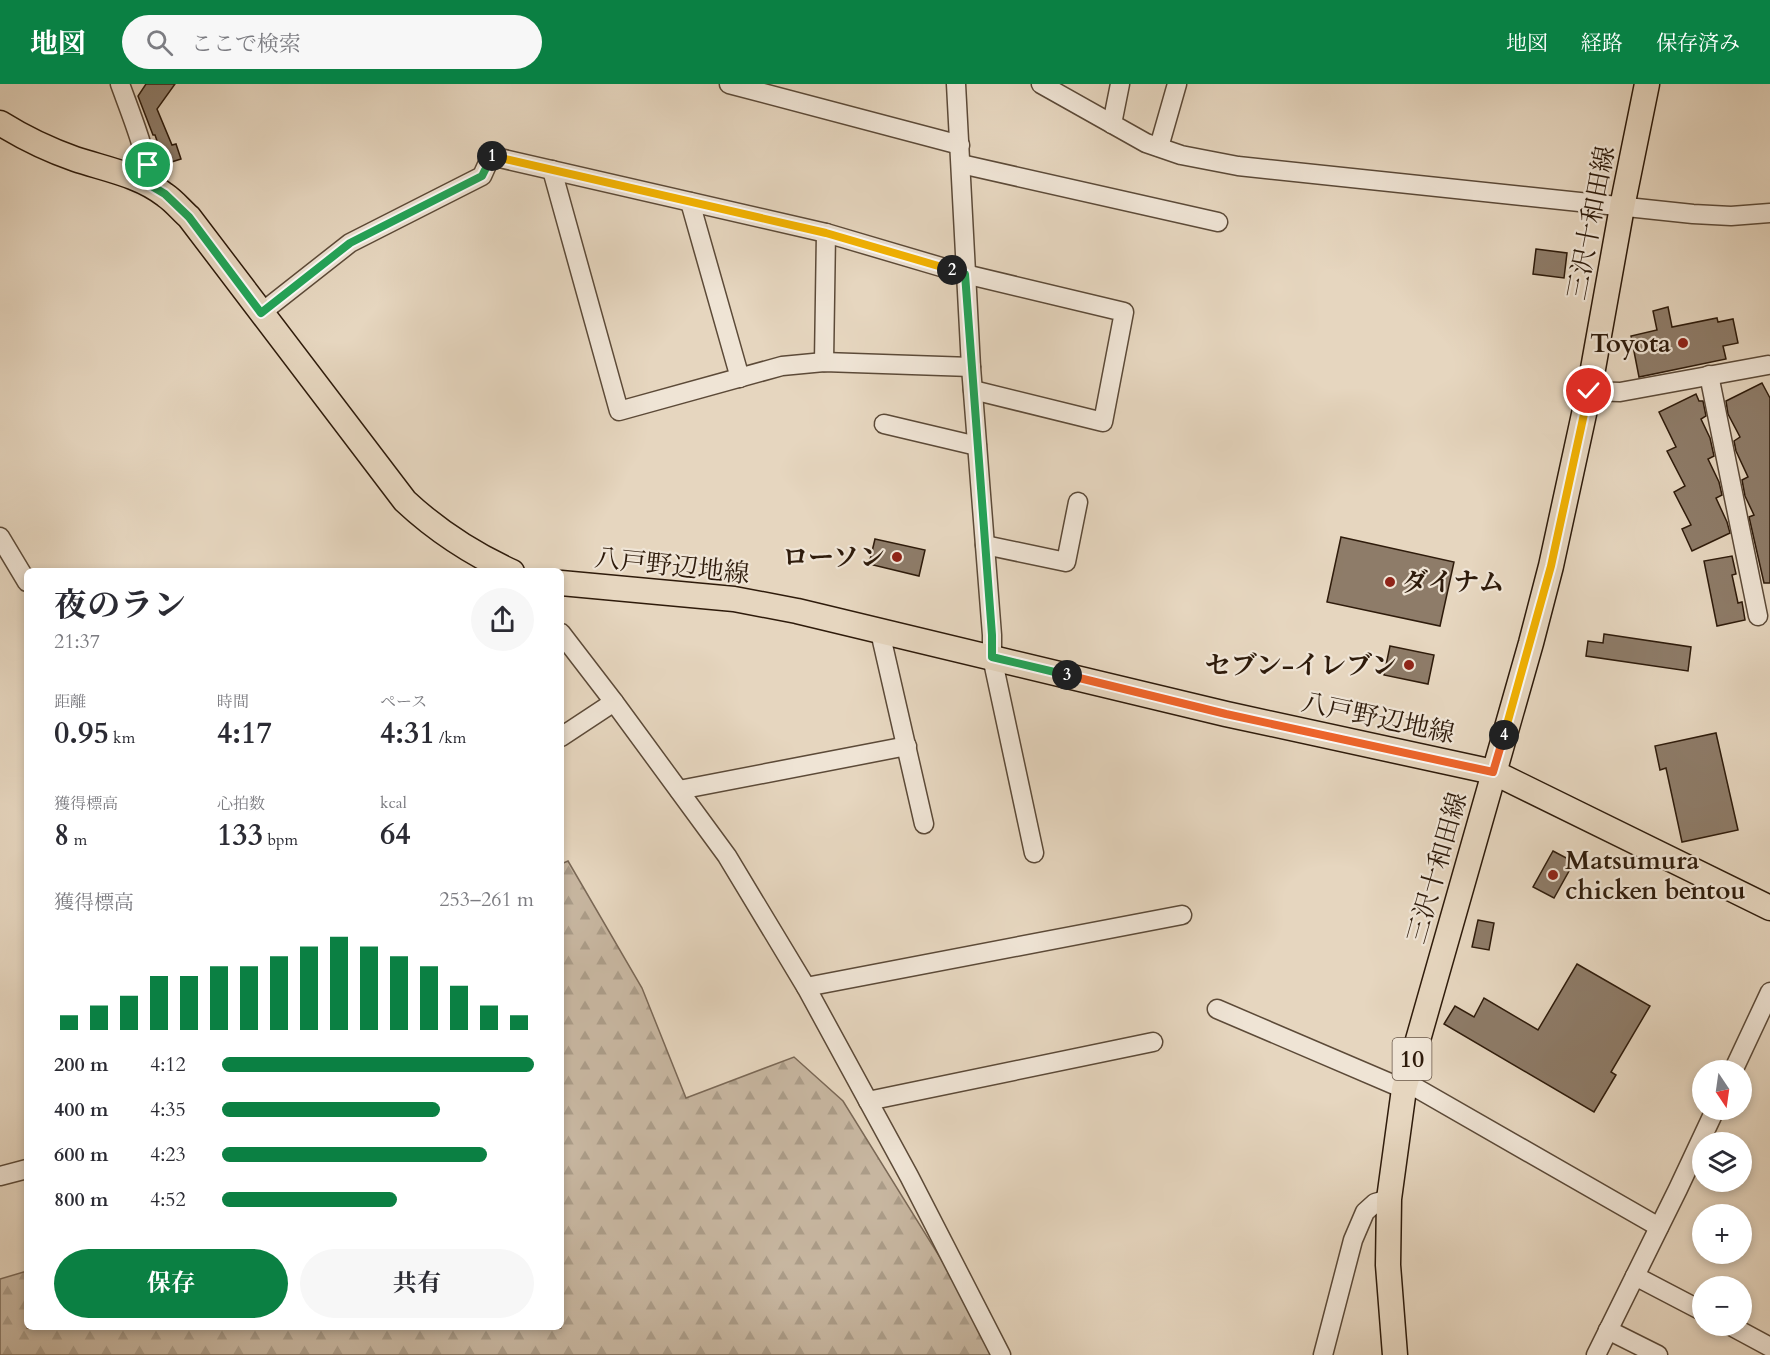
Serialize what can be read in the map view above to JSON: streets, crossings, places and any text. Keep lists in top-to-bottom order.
{
  "streets": {
    "main road": ["三沢十和田線", "八戸野辺地線", "10"]
  },
  "crossings": [
    ["三沢十和田線", "八戸野辺地線"]
  ],
  "places": [
    "Toyota",
    "ローソン",
    "ダイナム",
    "セブン-イレブン",
    "Matsumura chicken bentou"
  ],
  "north": "bottom",
  "page": {
    "header": "地図",
    "search": "ここで検索",
    "nav": ["地図", "経路", "保存済み"],
    "pins": [
      "1",
      "2",
      "3",
      "4"
    ],
    "heading": ["夜のラン", "21:37"],
    "stats": [
      ["距離", "0.95 km"],
      ["時間", "4:17"],
      ["ペース", "4:31 /km"],
      ["獲得標高", "8 m"],
      ["心拍数", "133 bpm"],
      ["kcal", "64"]
    ],
    "chart": ["獲得標高", "253–261 m"],
    "list": [
      {
        "name": "200 m",
        "note": "4:12"
      },
      {
        "name": "400 m",
        "note": "4:35"
      },
      {
        "name": "600 m",
        "note": "4:23"
      },
      {
        "name": "800 m",
        "note": "4:52"
      }
    ],
    "map_buttons": ["+", "−"],
    "buttons": ["保存", "共有"]
  }
}
